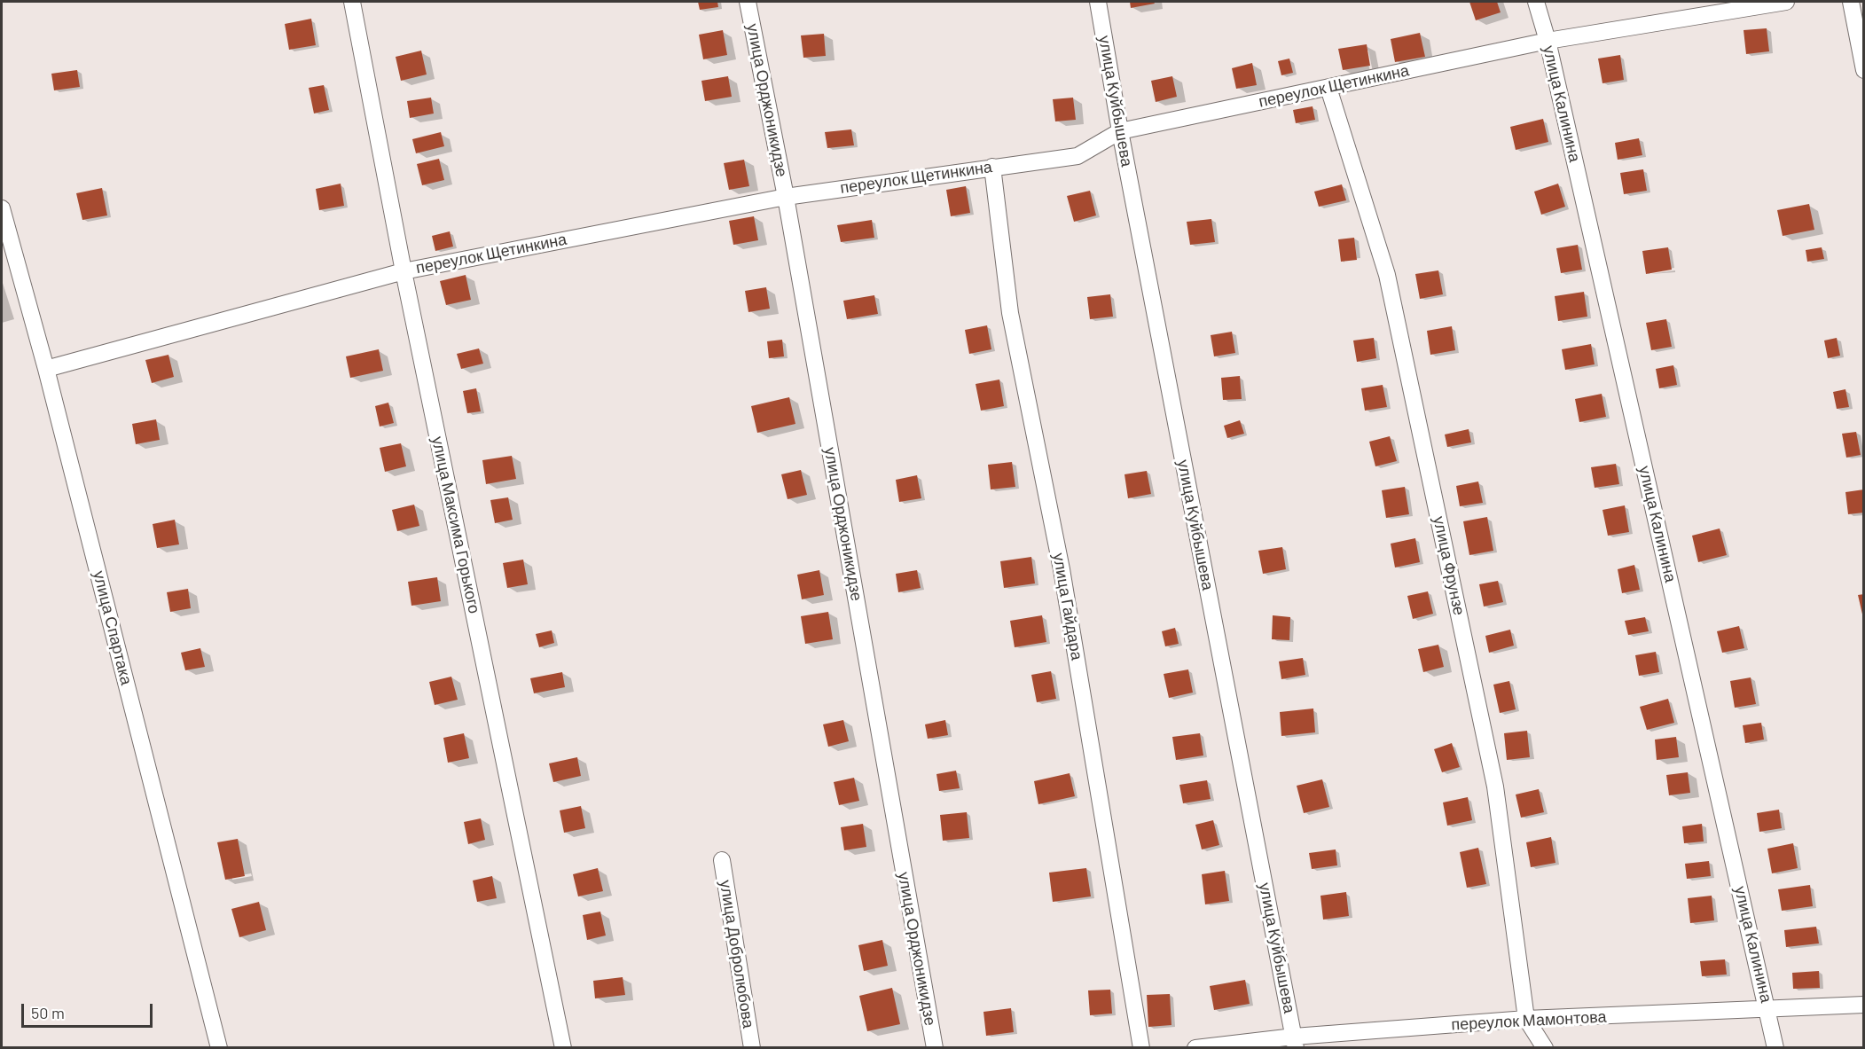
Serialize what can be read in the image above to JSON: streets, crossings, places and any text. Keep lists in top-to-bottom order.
{
  "streets": {
    "street": [
      "переулок Щетинкина",
      "улица Орджоникидзе",
      "улица Куйбышева",
      "улица Калинина",
      "улица Максима Горького",
      "улица Фрунзе",
      "улица Гайдара",
      "улица Спартака",
      "улица Добролюбова",
      "переулок Мамонтова"
    ]
  },
  "crossings": [
    ["переулок Щетинкина", "улица Орджоникидзе"],
    ["переулок Щетинкина", "улица Куйбышева"],
    ["переулок Щетинкина", "улица Калинина"],
    ["переулок Щетинкина", "улица Максима Горького"],
    ["переулок Щетинкина", "улица Фрунзе"],
    ["переулок Щетинкина", "улица Гайдара"],
    ["переулок Щетинкина", "улица Спартака"],
    ["улица Куйбышева", "переулок Мамонтова"],
    ["улица Калинина", "переулок Мамонтова"],
    ["улица Фрунзе", "переулок Мамонтова"]
  ],
  "scale_bar": "50 m"
}
